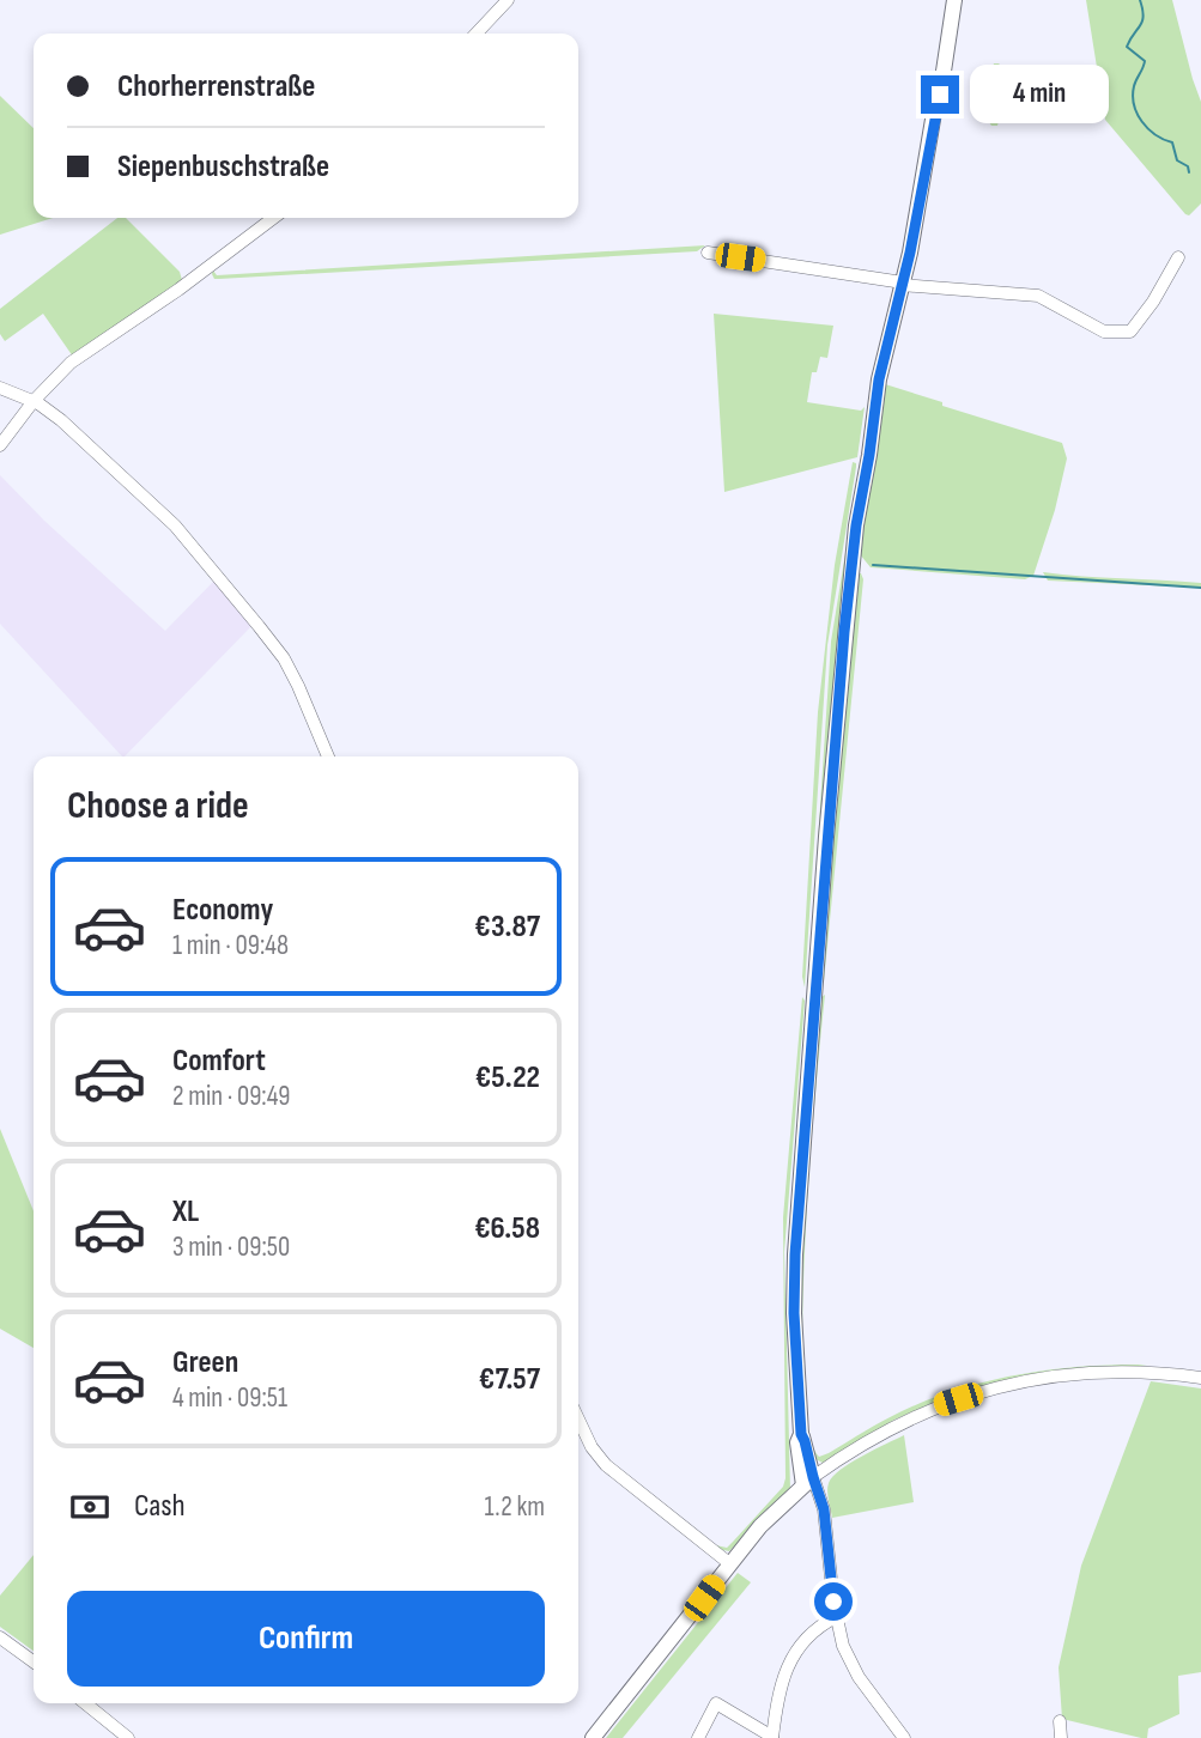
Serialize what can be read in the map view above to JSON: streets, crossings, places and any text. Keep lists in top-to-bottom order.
{
  "page": {
    "banner": ["Chorherrenstraße", "Siepenbuschstraße"],
    "bubble": "4 min",
    "heading": "Choose a ride",
    "list": [
      {
        "name": "Economy",
        "note": "1 min · 09:48",
        "value": "€3.87"
      },
      {
        "name": "Comfort",
        "note": "2 min · 09:49",
        "value": "€5.22"
      },
      {
        "name": "XL",
        "note": "3 min · 09:50",
        "value": "€6.58"
      },
      {
        "name": "Green",
        "note": "4 min · 09:51",
        "value": "€7.57"
      }
    ],
    "pay": ["Cash", "1.2 km"],
    "buttons": "Confirm"
  }
}
